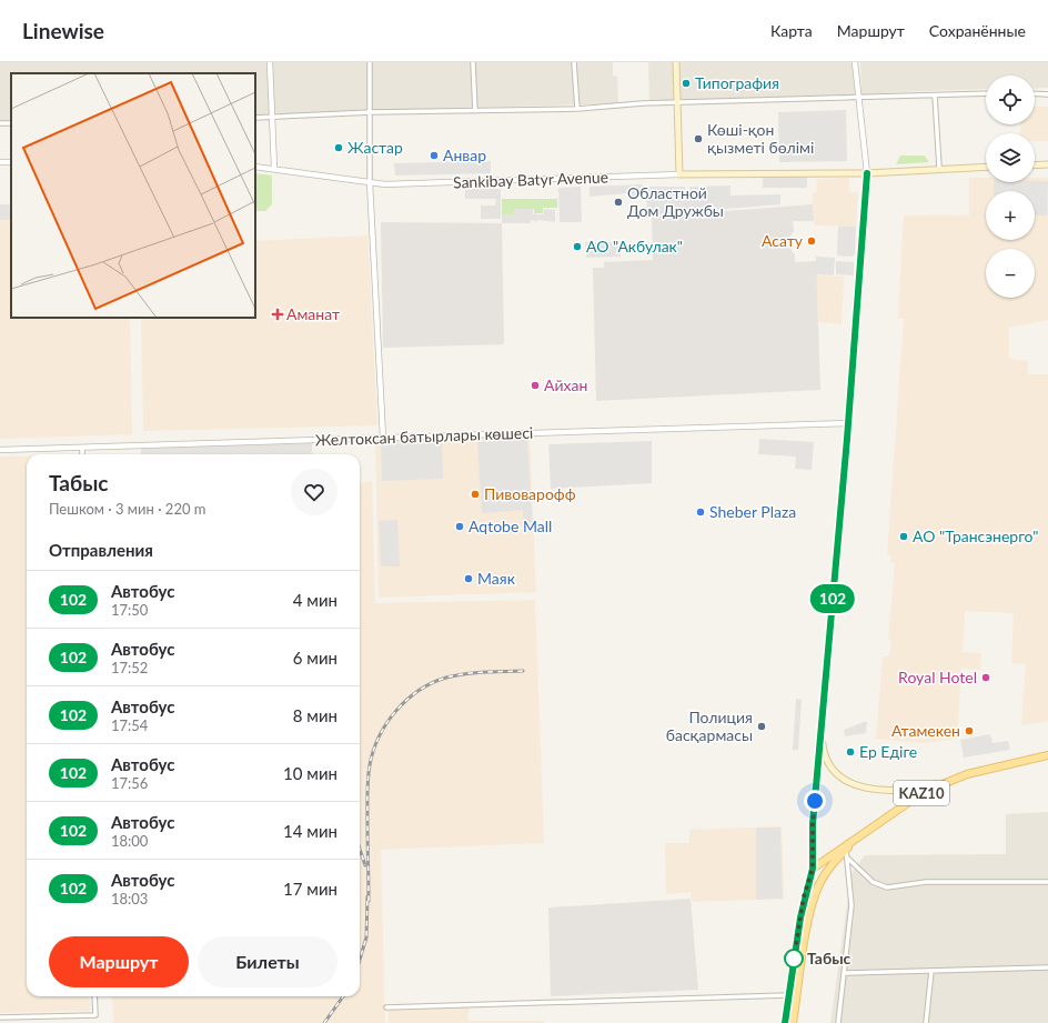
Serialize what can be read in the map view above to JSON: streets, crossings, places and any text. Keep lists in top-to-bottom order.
{
  "streets": {
    "main road": ["Sankibay Batyr Avenue", "KAZ10"],
    "street": ["Желтоксан батырлары көшесі"]
  },
  "places": {
    "other": [
      "Типография",
      "Көші-қон қызметі бөлімі",
      "Жастар",
      "Анвар",
      "Областной Дом Дружбы",
      "Асату",
      "АО \"Акбулак\"",
      "Айхан",
      "Пивоварофф",
      "Sheber Plaza",
      "Aqtobe Mall",
      "АО \"Трансэнерго\"",
      "Маяк",
      "Royal Hotel",
      "Полиция басқармасы",
      "Атамекен",
      "Ер Едіге",
      "Табыс"
    ],
    "health": ["Аманат"]
  },
  "lines": ["bus line 102"],
  "page": {
    "header": "Linewise",
    "nav": ["Карта", "Маршрут", "Сохранённые"],
    "on_map": "102",
    "map_buttons": ["+", "−"],
    "heading": [
      ["Табыс", "Пешком · 3 мин · 220 m"],
      "Отправления"
    ],
    "list": [
      {
        "mark": "102",
        "name": "Автобус",
        "note": "17:50",
        "value": "4 мин"
      },
      {
        "mark": "102",
        "name": "Автобус",
        "note": "17:52",
        "value": "6 мин"
      },
      {
        "mark": "102",
        "name": "Автобус",
        "note": "17:54",
        "value": "8 мин"
      },
      {
        "mark": "102",
        "name": "Автобус",
        "note": "17:56",
        "value": "10 мин"
      },
      {
        "mark": "102",
        "name": "Автобус",
        "note": "18:00",
        "value": "14 мин"
      },
      {
        "mark": "102",
        "name": "Автобус",
        "note": "18:03",
        "value": "17 мин"
      }
    ],
    "buttons": ["Маршрут", "Билеты"]
  }
}
